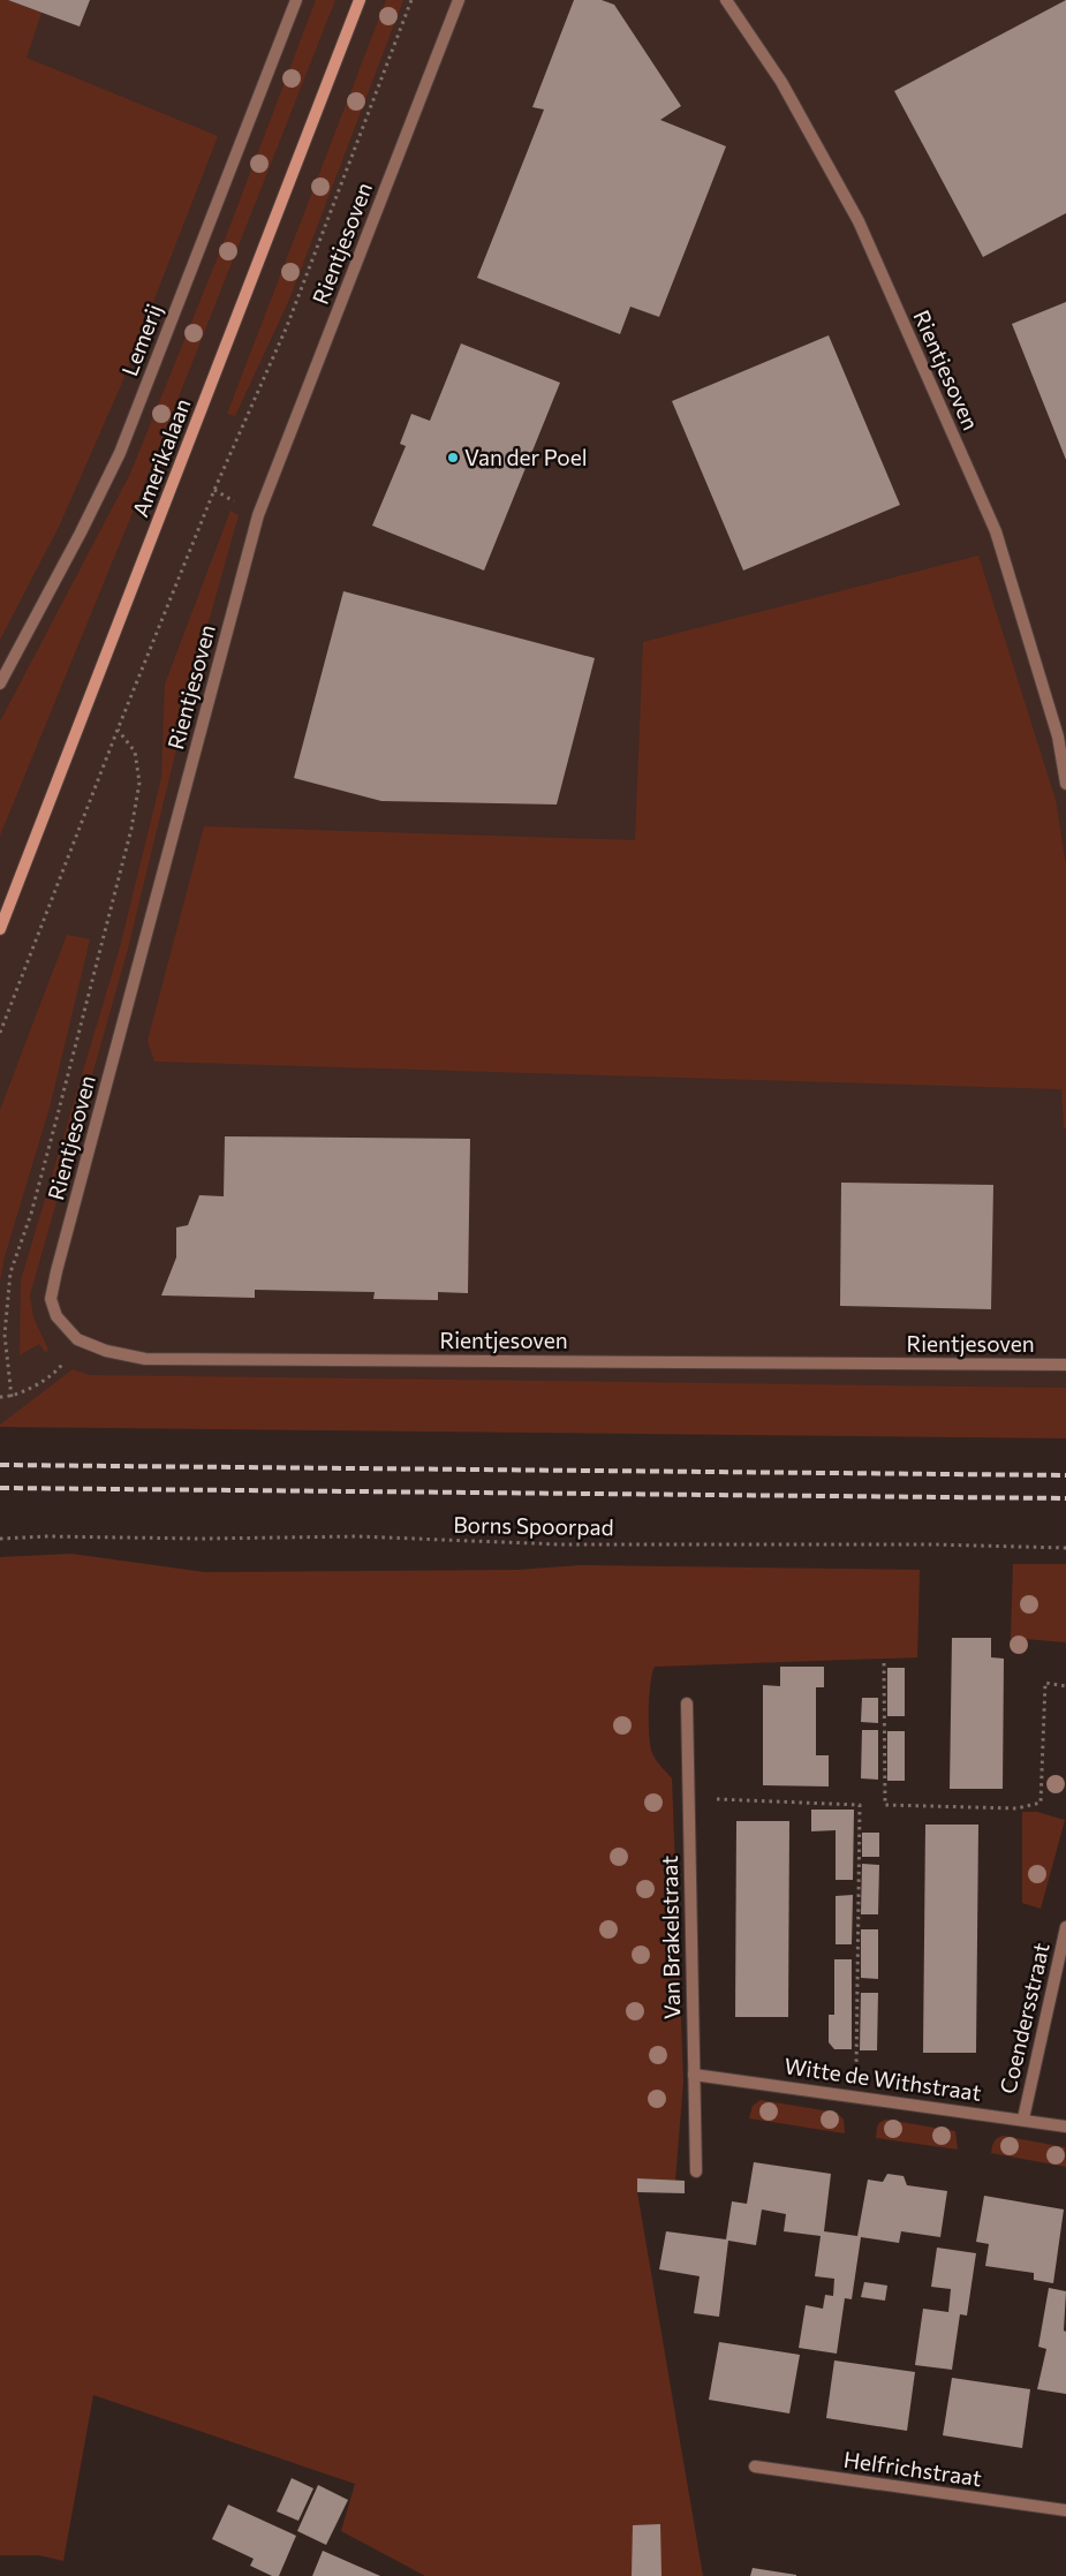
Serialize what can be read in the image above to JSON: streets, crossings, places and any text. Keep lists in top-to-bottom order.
{
  "streets": {
    "main road": ["Amerikalaan"],
    "street": [
      "Rientjesoven",
      "Lemerij",
      "Van Brakelstraat",
      "Coendersstraat",
      "Witte de Withstraat",
      "Helfrichstraat"
    ],
    "path": ["Borns Spoorpad"]
  },
  "crossings": [
    ["Van Brakelstraat", "Witte de Withstraat"],
    ["Coendersstraat", "Witte de Withstraat"]
  ],
  "places": ["Van der Poel"]
}
